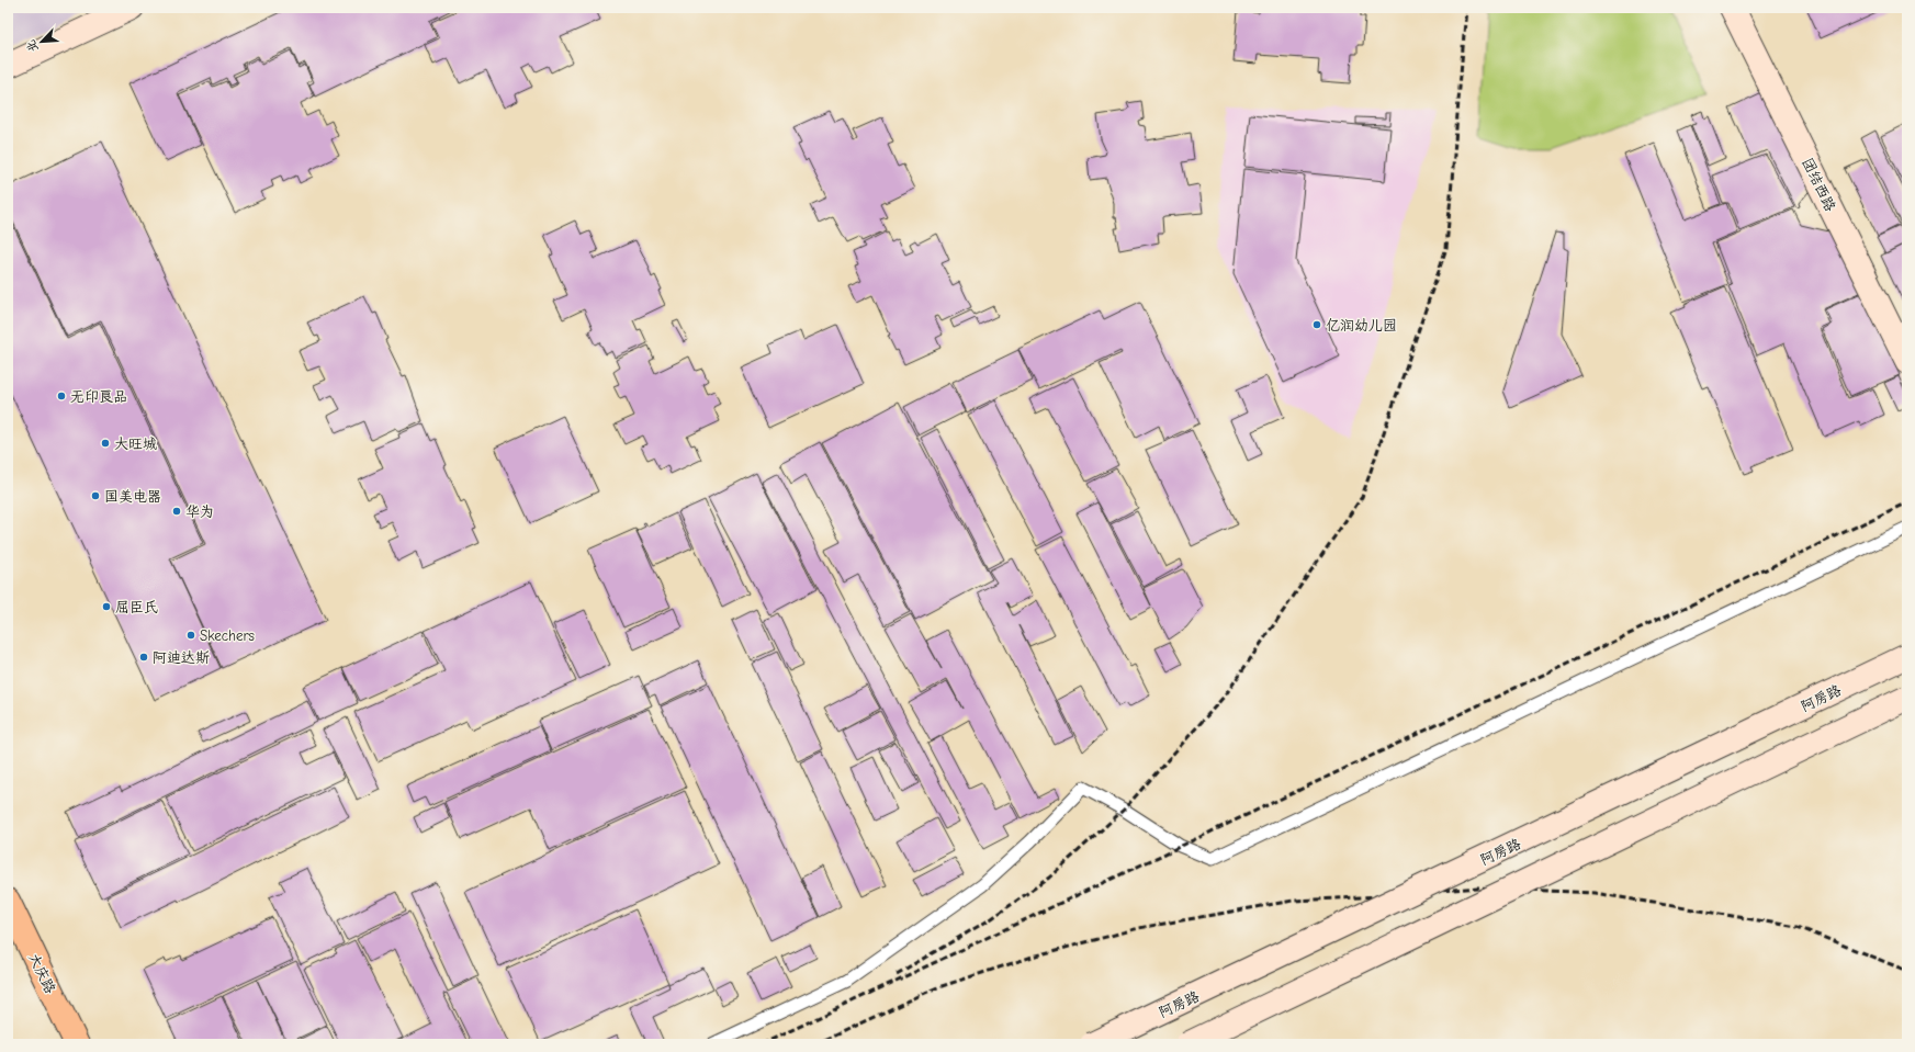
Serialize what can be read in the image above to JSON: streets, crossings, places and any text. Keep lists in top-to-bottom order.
{
  "streets": {
    "main road": ["团结西路", "阿房路", "大庆路"]
  },
  "places": [
    "亿润幼儿园",
    "无印良品",
    "大旺城",
    "国美电器",
    "华为",
    "屈臣氏",
    "Skechers",
    "阿迪达斯"
  ],
  "north": "bottom left"
}
